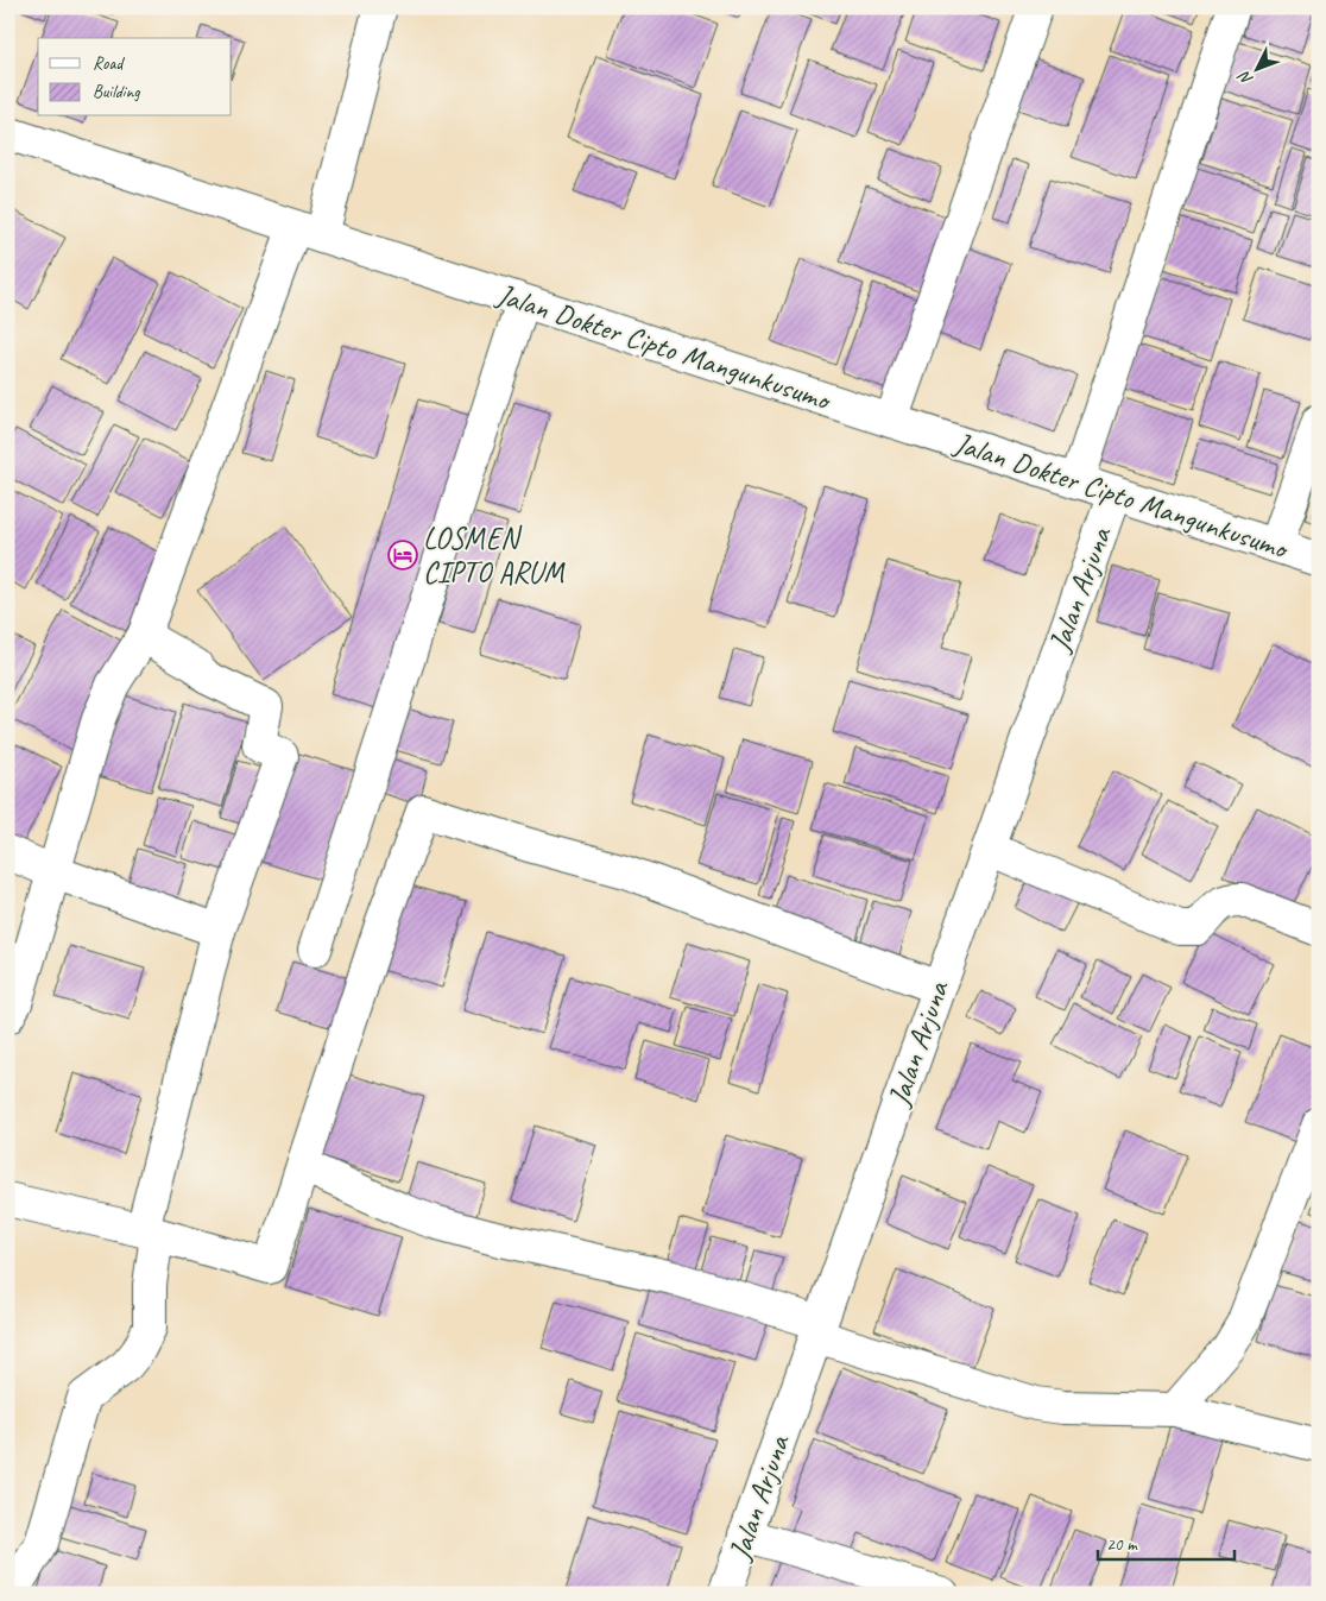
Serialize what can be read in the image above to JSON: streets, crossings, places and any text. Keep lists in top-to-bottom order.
{
  "streets": {
    "street": ["Jalan Dokter Cipto Mangunkusumo", "Jalan Arjuna"]
  },
  "crossings": [
    ["Jalan Dokter Cipto Mangunkusumo", "Jalan Arjuna"]
  ],
  "places": {
    "hotel": ["LOSMEN CIPTO ARUM"]
  },
  "legend": ["Road", "Building"],
  "scale_bar": "20 m",
  "north": "bottom left"
}
